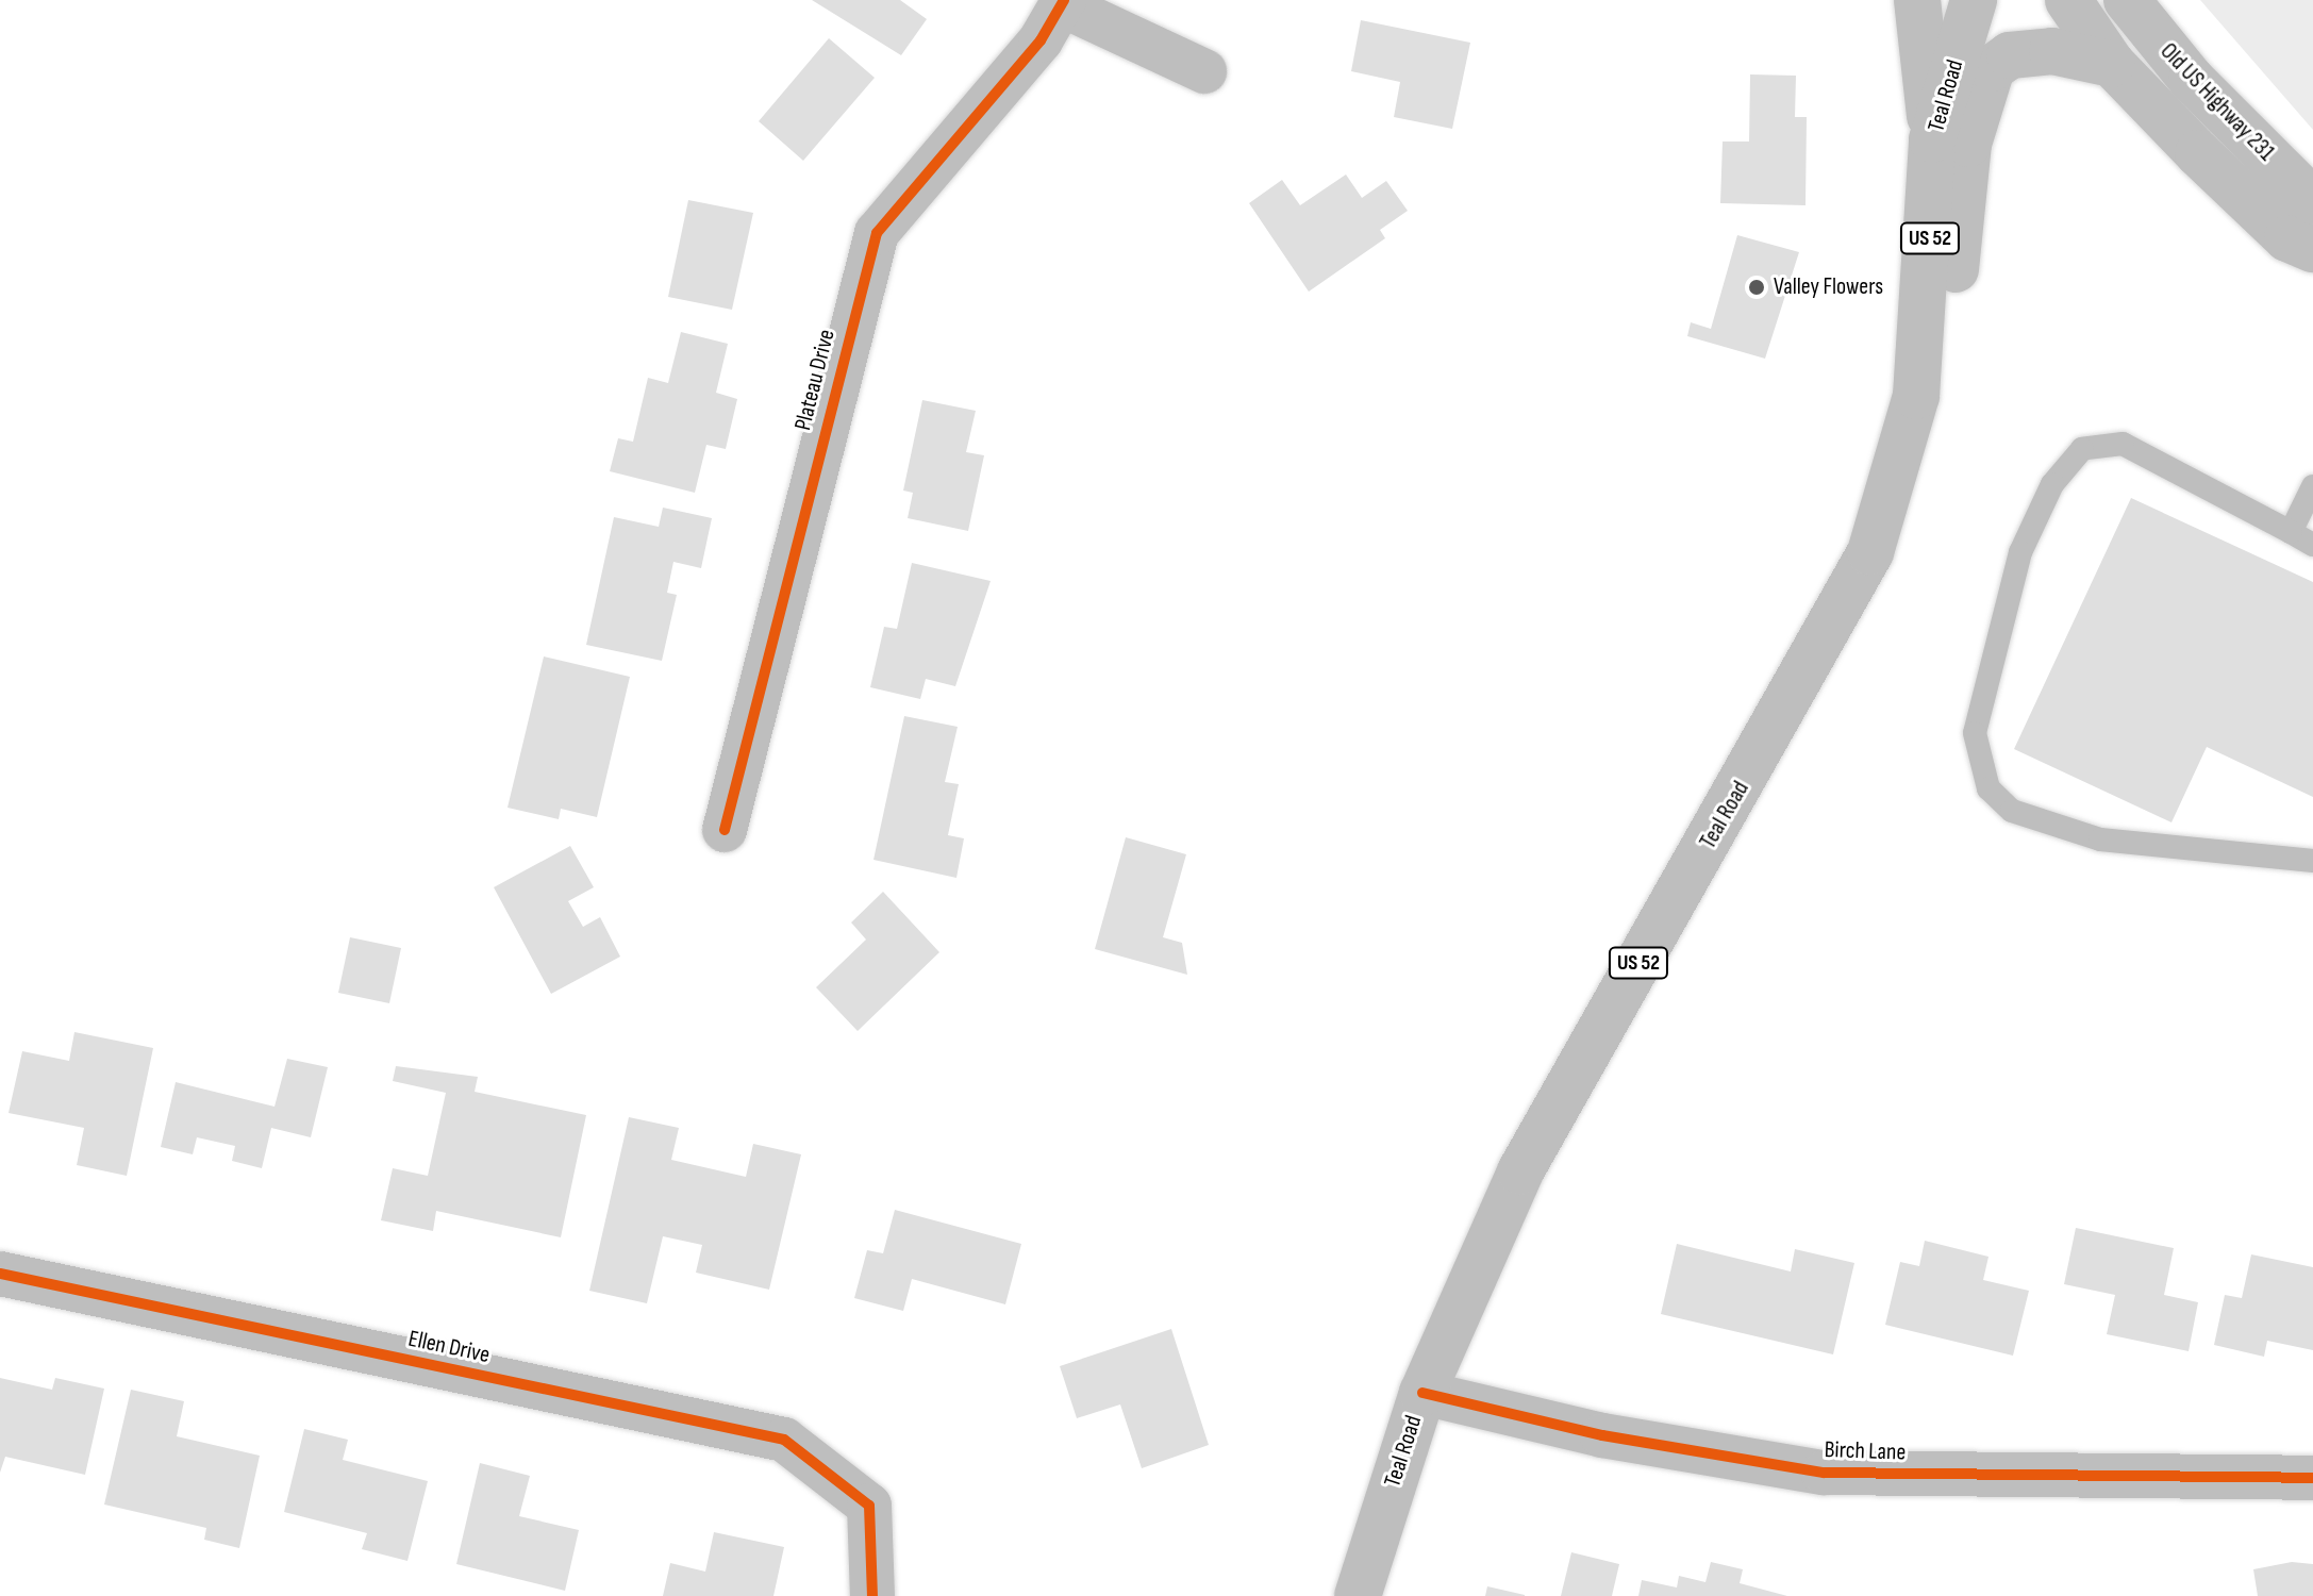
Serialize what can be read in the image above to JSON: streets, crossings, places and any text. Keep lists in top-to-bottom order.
{
  "streets": {
    "main road": ["Teal Road", "Old US Highway 231", "US 52"],
    "street": ["Plateau Drive", "Ellen Drive", "Birch Lane"]
  },
  "crossings": [
    ["Teal Road", "US 52"],
    ["Teal Road", "Birch Lane"]
  ],
  "places": ["Valley Flowers"]
}
